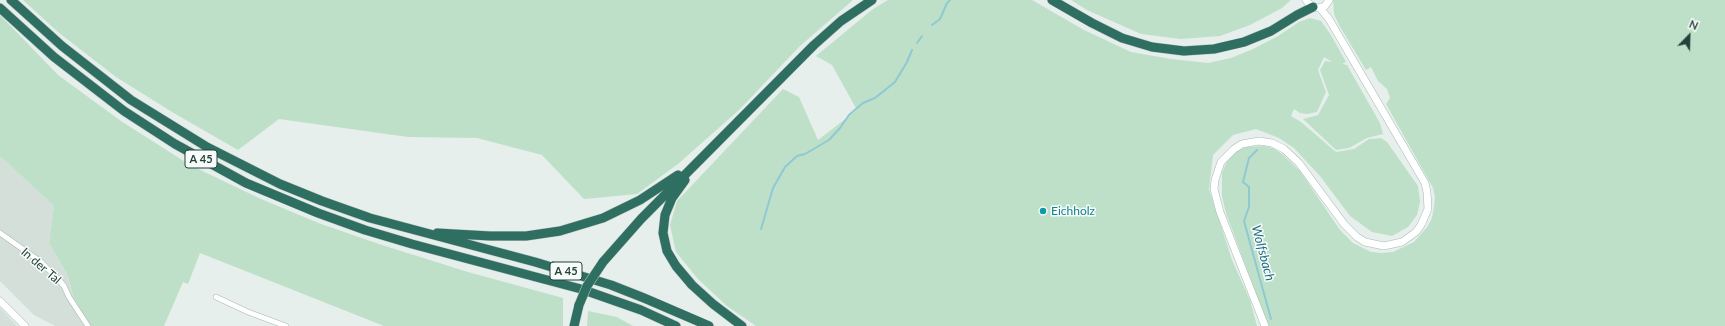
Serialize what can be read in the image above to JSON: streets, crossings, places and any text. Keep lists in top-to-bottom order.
{
  "streets": {
    "highway": ["A 45"],
    "street": ["In der Tal"]
  },
  "water": ["Wolfsbach"],
  "places": ["Eichholz"],
  "north": "top right"
}
